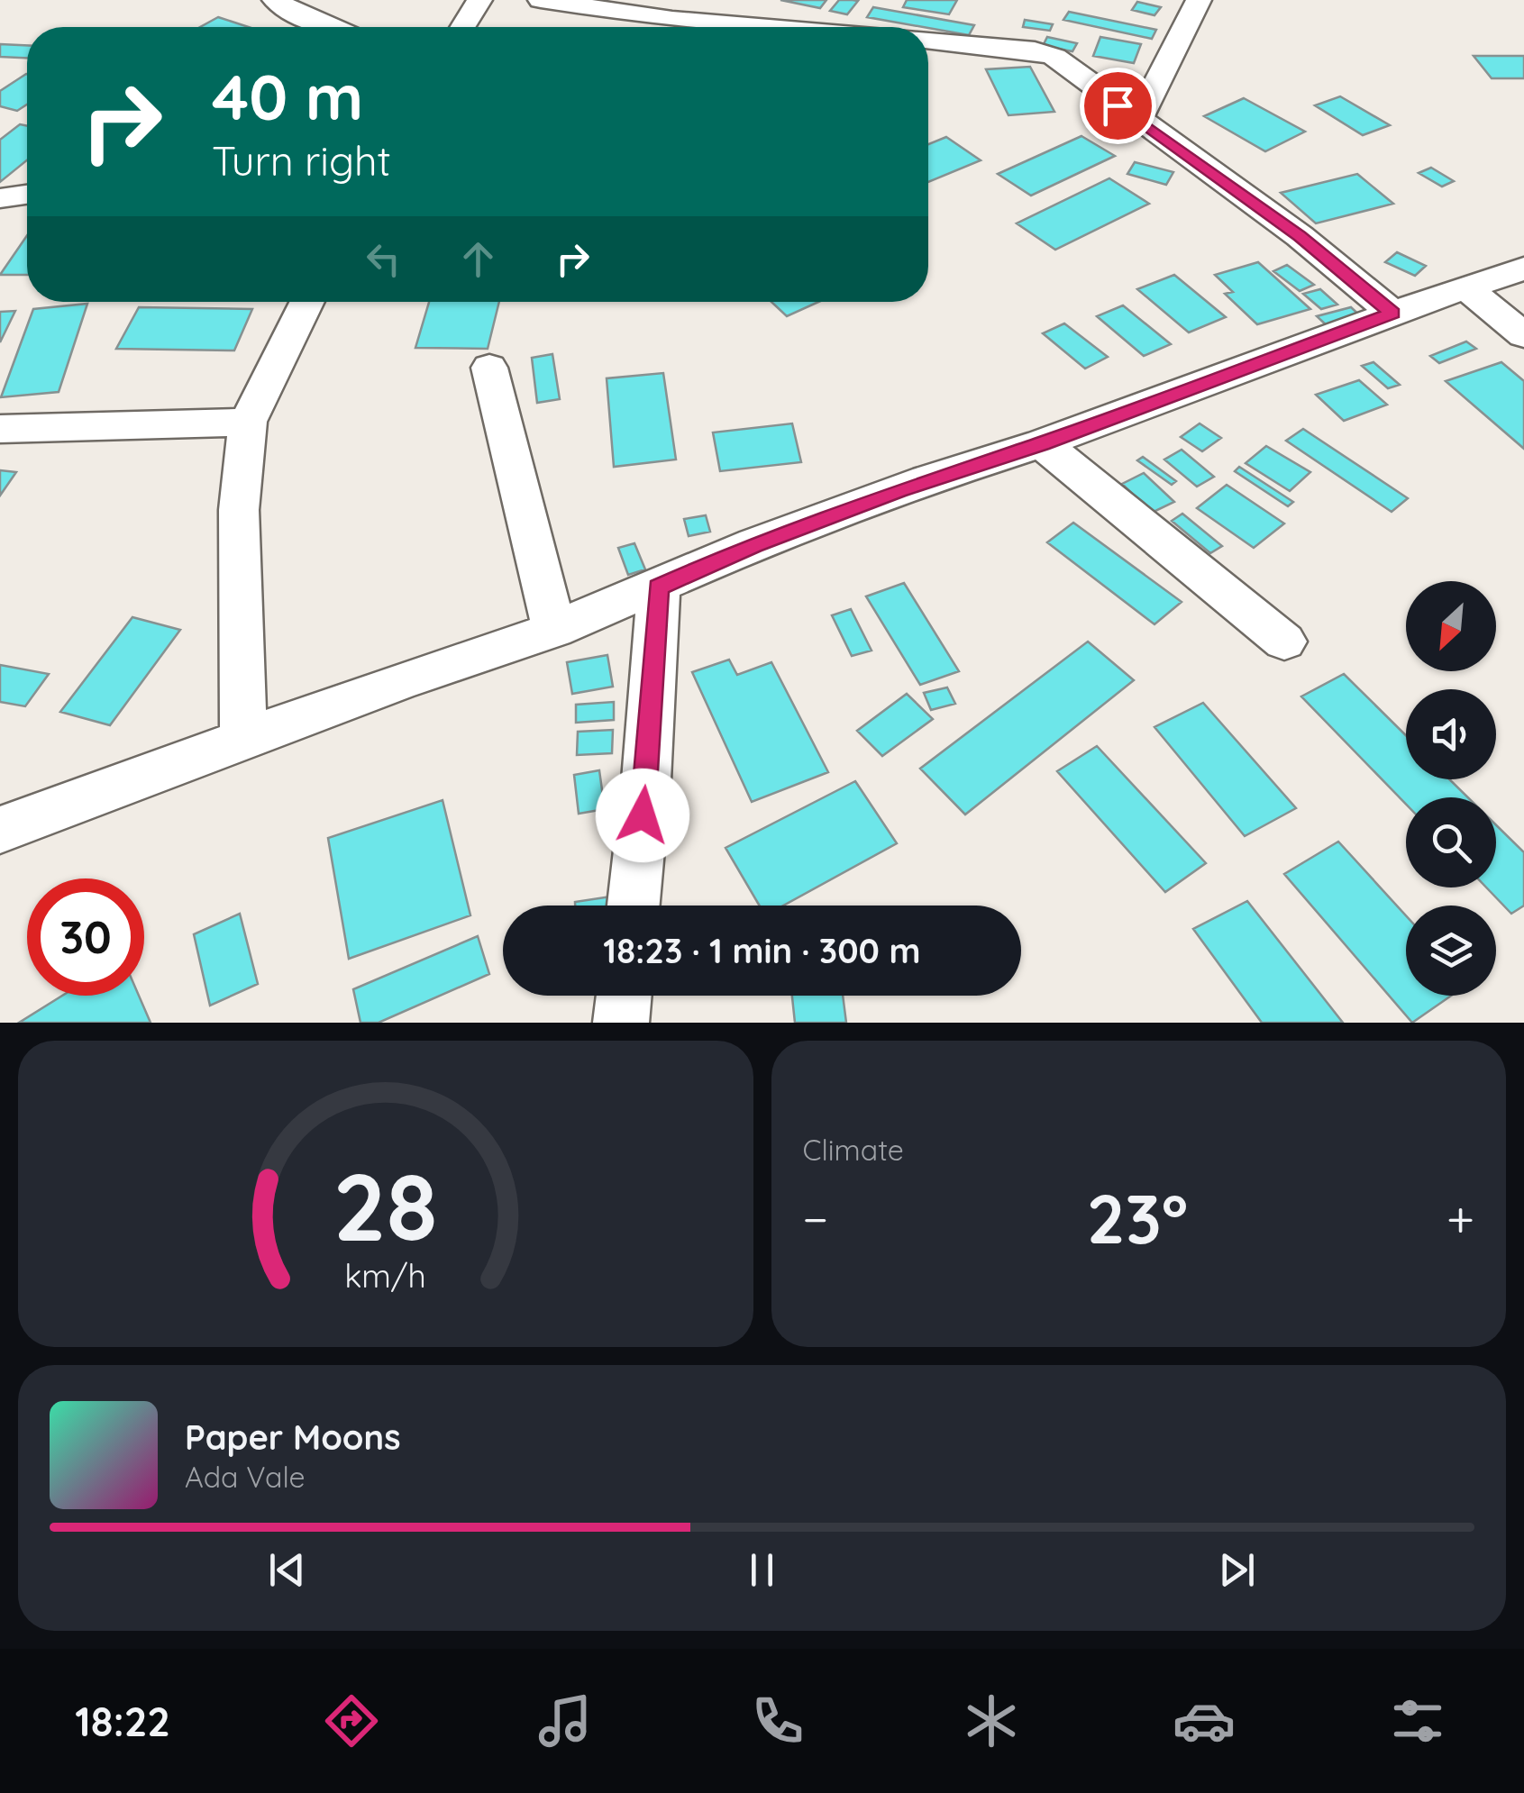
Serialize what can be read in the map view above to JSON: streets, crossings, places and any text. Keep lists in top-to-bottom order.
{
  "north": "bottom left",
  "page": {
    "turn": ["40 m", "Turn right"],
    "limit": "30",
    "trip": "18:23 · 1 min · 300 m",
    "tile": "Climate",
    "heat": ["−", "23°", "+"],
    "song": ["Paper Moons", "Ada Vale"],
    "tabs": "18:22",
    "gauge": ["28", "km/h"]
  }
}
